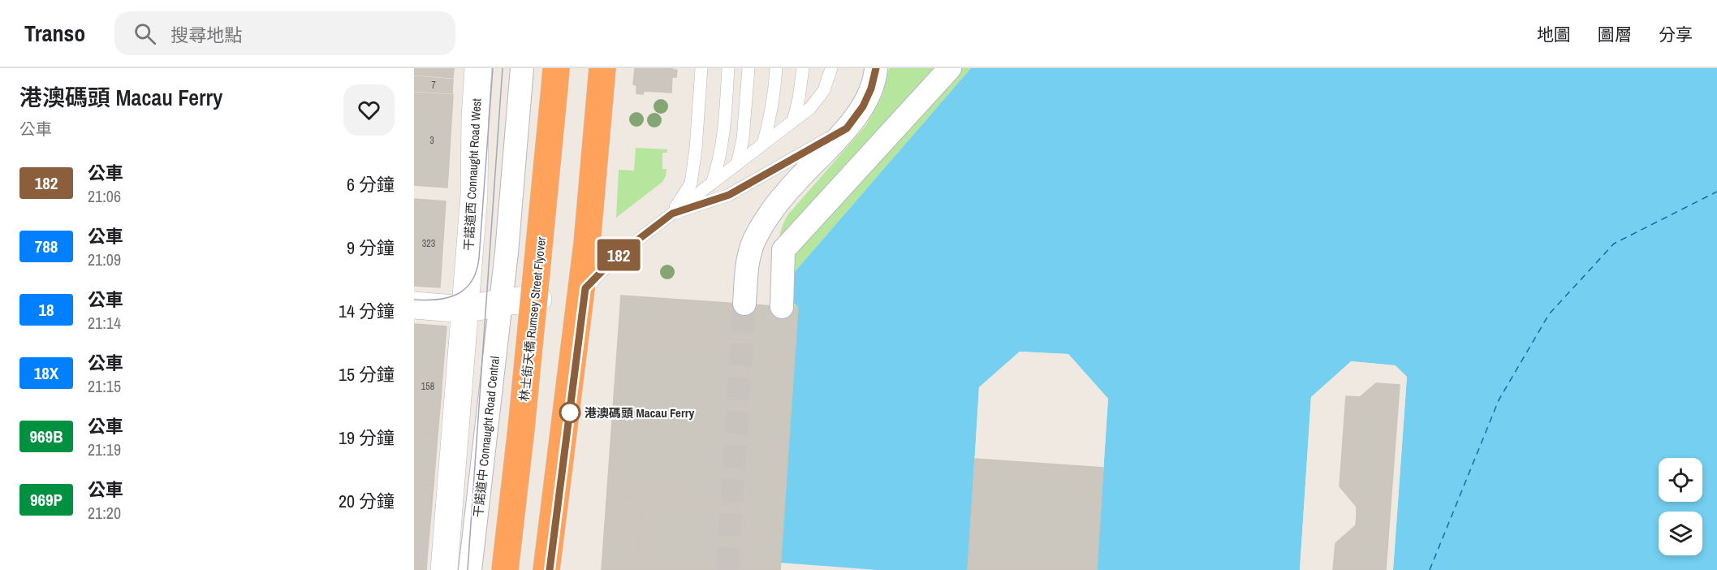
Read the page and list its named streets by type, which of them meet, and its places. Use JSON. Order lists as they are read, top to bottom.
{
  "streets": {
    "highway": ["林士街天橋 Rumsey Street Flyover"],
    "main road": ["干諾道西 Connaught Road West"],
    "street": ["干諾道中 Connaught Road Central"]
  },
  "places": ["港澳碼頭 Macau Ferry"],
  "lines": ["bus line 182"],
  "house_numbers": [
    "7",
    "3",
    "323",
    "158"
  ],
  "page": {
    "header": "Transo",
    "search": "搜尋地點",
    "nav": ["地圖", "圖層", "分享"],
    "heading": ["港澳碼頭 Macau Ferry", "公車"],
    "on_map": "182",
    "list": [
      {
        "mark": "182",
        "name": "公車",
        "note": "21:06",
        "value": "6 分鐘"
      },
      {
        "mark": "788",
        "name": "公車",
        "note": "21:09",
        "value": "9 分鐘"
      },
      {
        "mark": "18",
        "name": "公車",
        "note": "21:14",
        "value": "14 分鐘"
      },
      {
        "mark": "18X",
        "name": "公車",
        "note": "21:15",
        "value": "15 分鐘"
      },
      {
        "mark": "969B",
        "name": "公車",
        "note": "21:19",
        "value": "19 分鐘"
      },
      {
        "mark": "969P",
        "name": "公車",
        "note": "21:20",
        "value": "20 分鐘"
      }
    ]
  }
}
